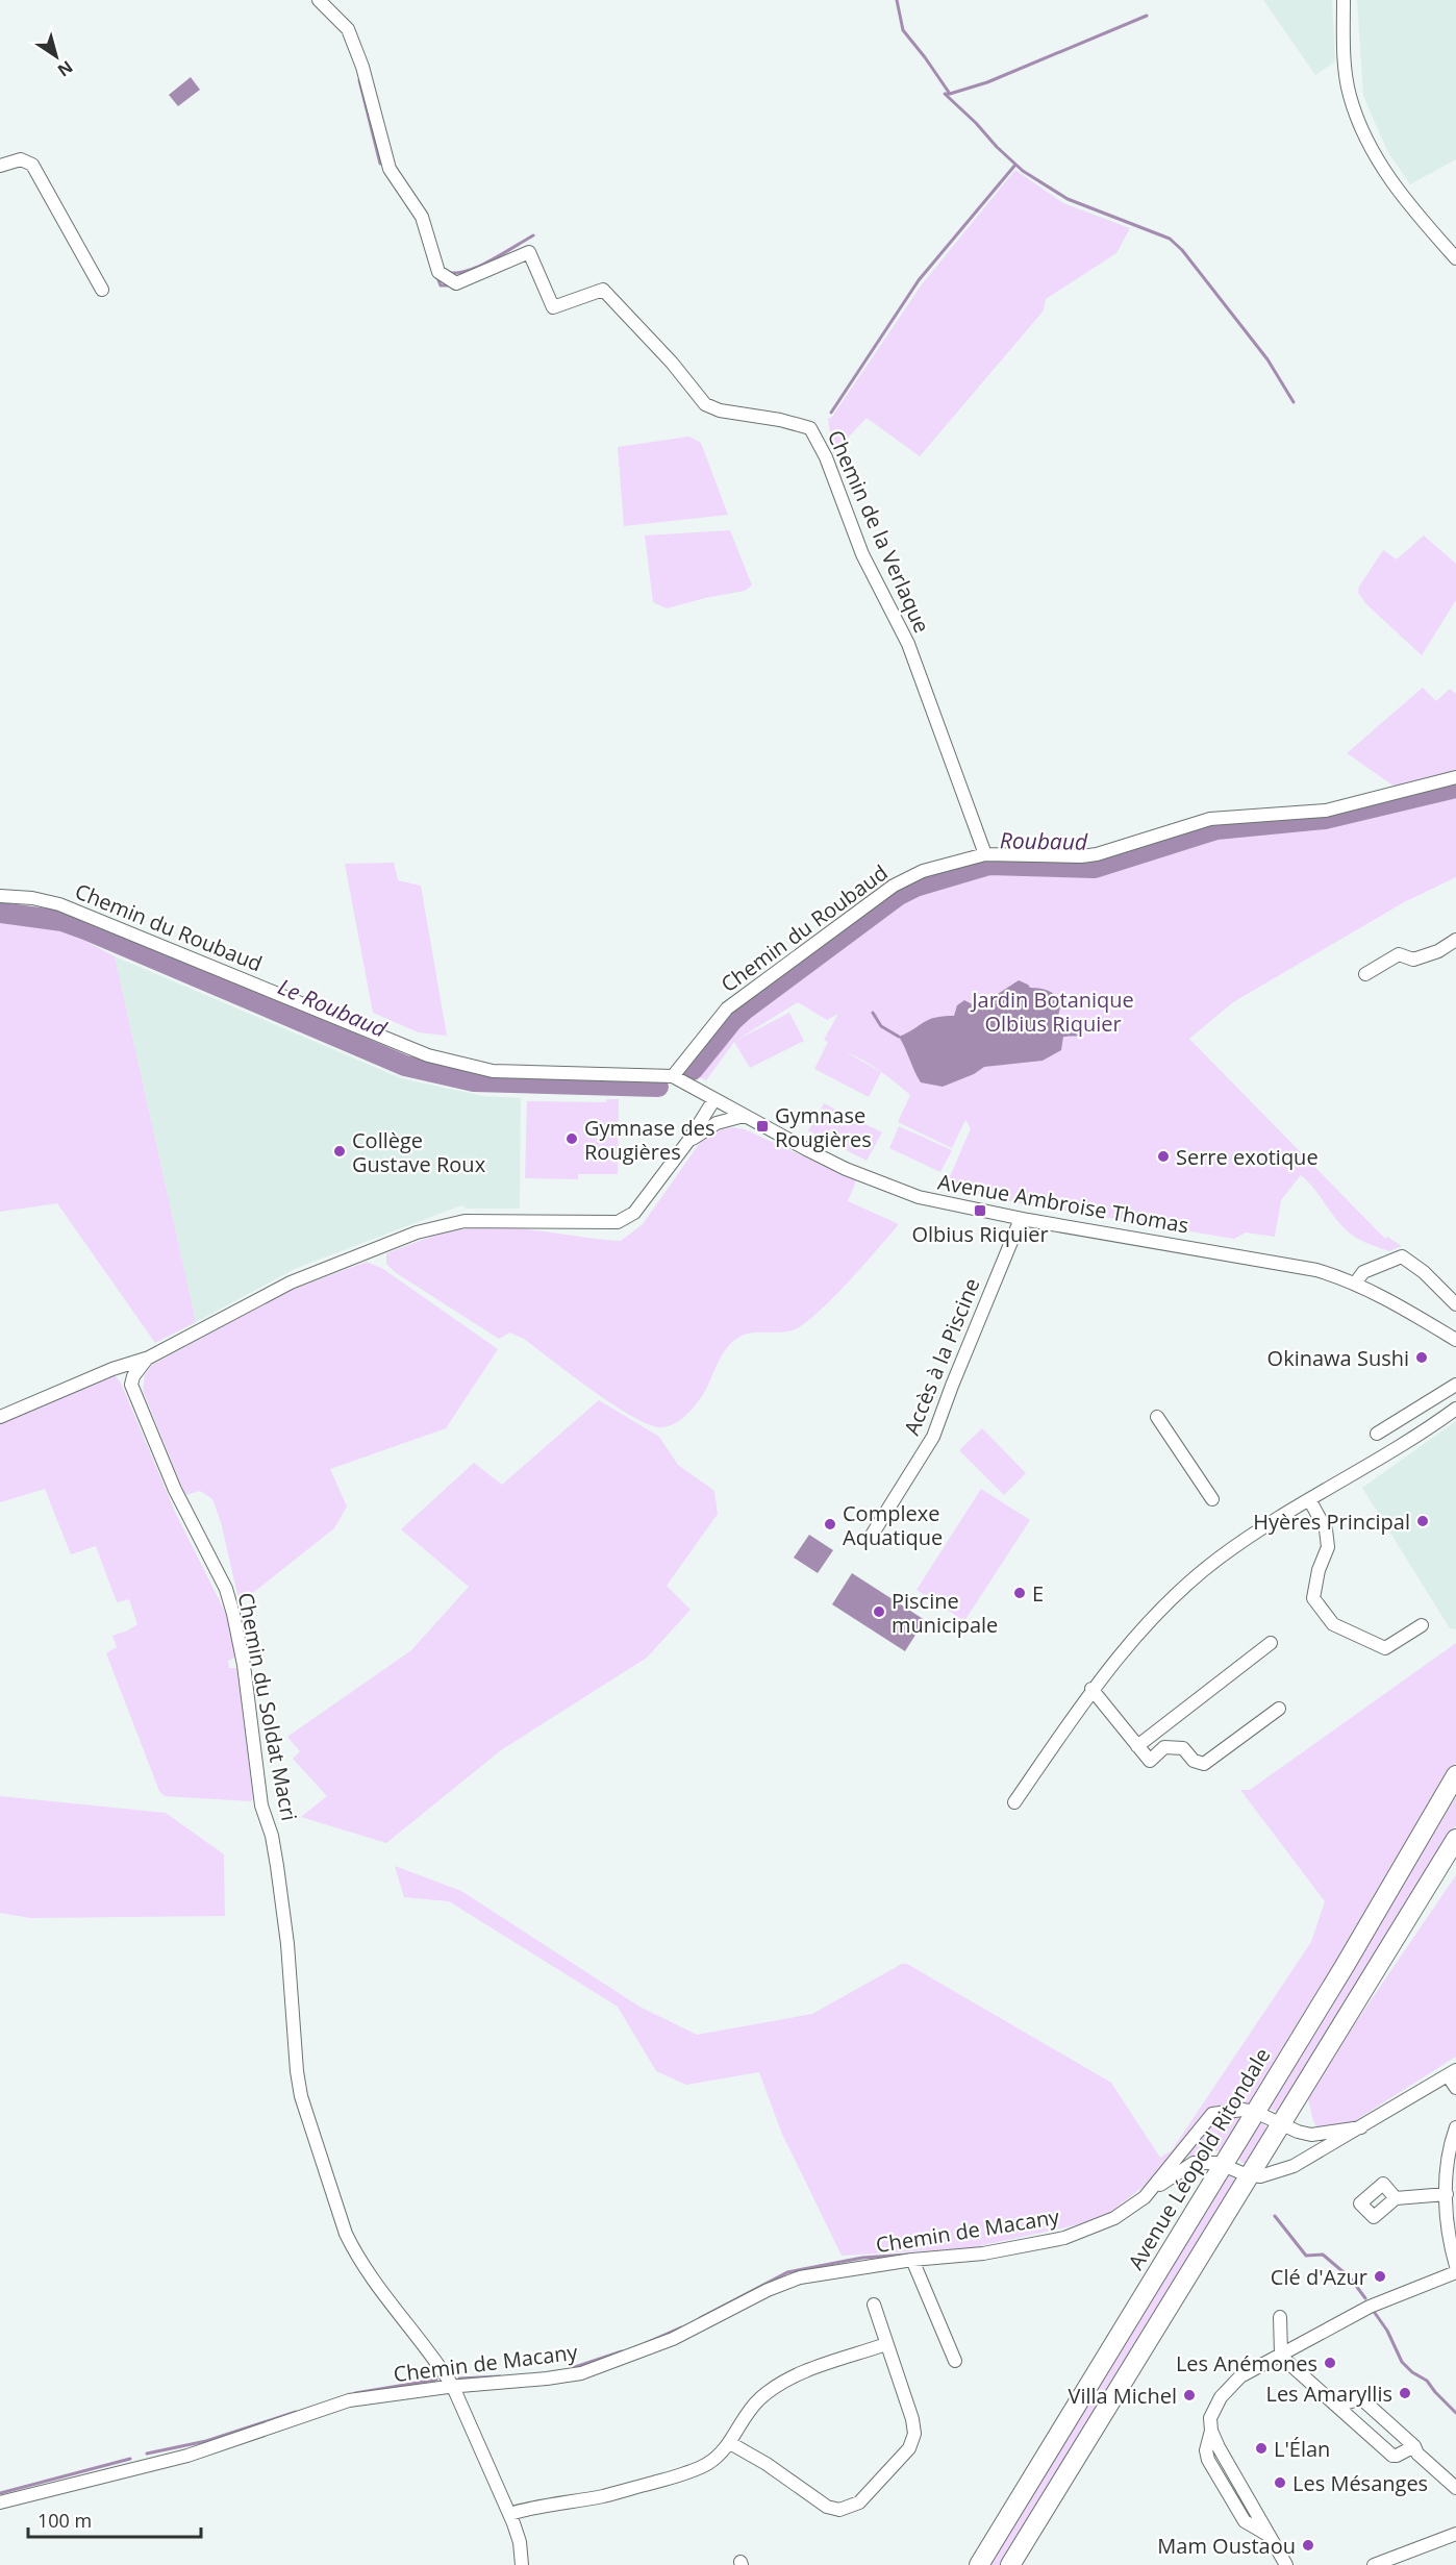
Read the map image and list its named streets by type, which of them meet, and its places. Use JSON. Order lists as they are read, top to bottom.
{
  "streets": {
    "highway": ["Avenue Léopold Ritondale"],
    "street": [
      "Chemin de la Verlaque",
      "Chemin du Roubaud",
      "Avenue Ambroise Thomas",
      "Accès à la Piscine",
      "Chemin du Soldat Macri",
      "Chemin de Macany"
    ]
  },
  "crossings": [
    ["Chemin de la Verlaque", "Chemin du Roubaud"],
    ["Chemin du Roubaud", "Avenue Ambroise Thomas"],
    ["Avenue Ambroise Thomas", "Accès à la Piscine"],
    ["Chemin du Soldat Macri", "Chemin de Macany"],
    ["Avenue Léopold Ritondale", "Chemin de Macany"]
  ],
  "water": ["Roubaud", "Le Roubaud"],
  "parks": ["Jardin Botanique Olbius Riquier"],
  "places": {
    "transit": ["Gymnase Rougières", "Olbius Riquier"],
    "other": [
      "Gymnase des Rougières",
      "Collège Gustave Roux",
      "Serre exotique",
      "Okinawa Sushi",
      "Hyères Principal",
      "Complexe Aquatique",
      "E",
      "Piscine municipale",
      "Clé d'Azur",
      "Les Anémones",
      "Les Amaryllis",
      "Villa Michel",
      "L'Élan",
      "Les Mésanges",
      "Mam Oustaou"
    ]
  },
  "scale_bar": "100 m",
  "north": "bottom right"
}
